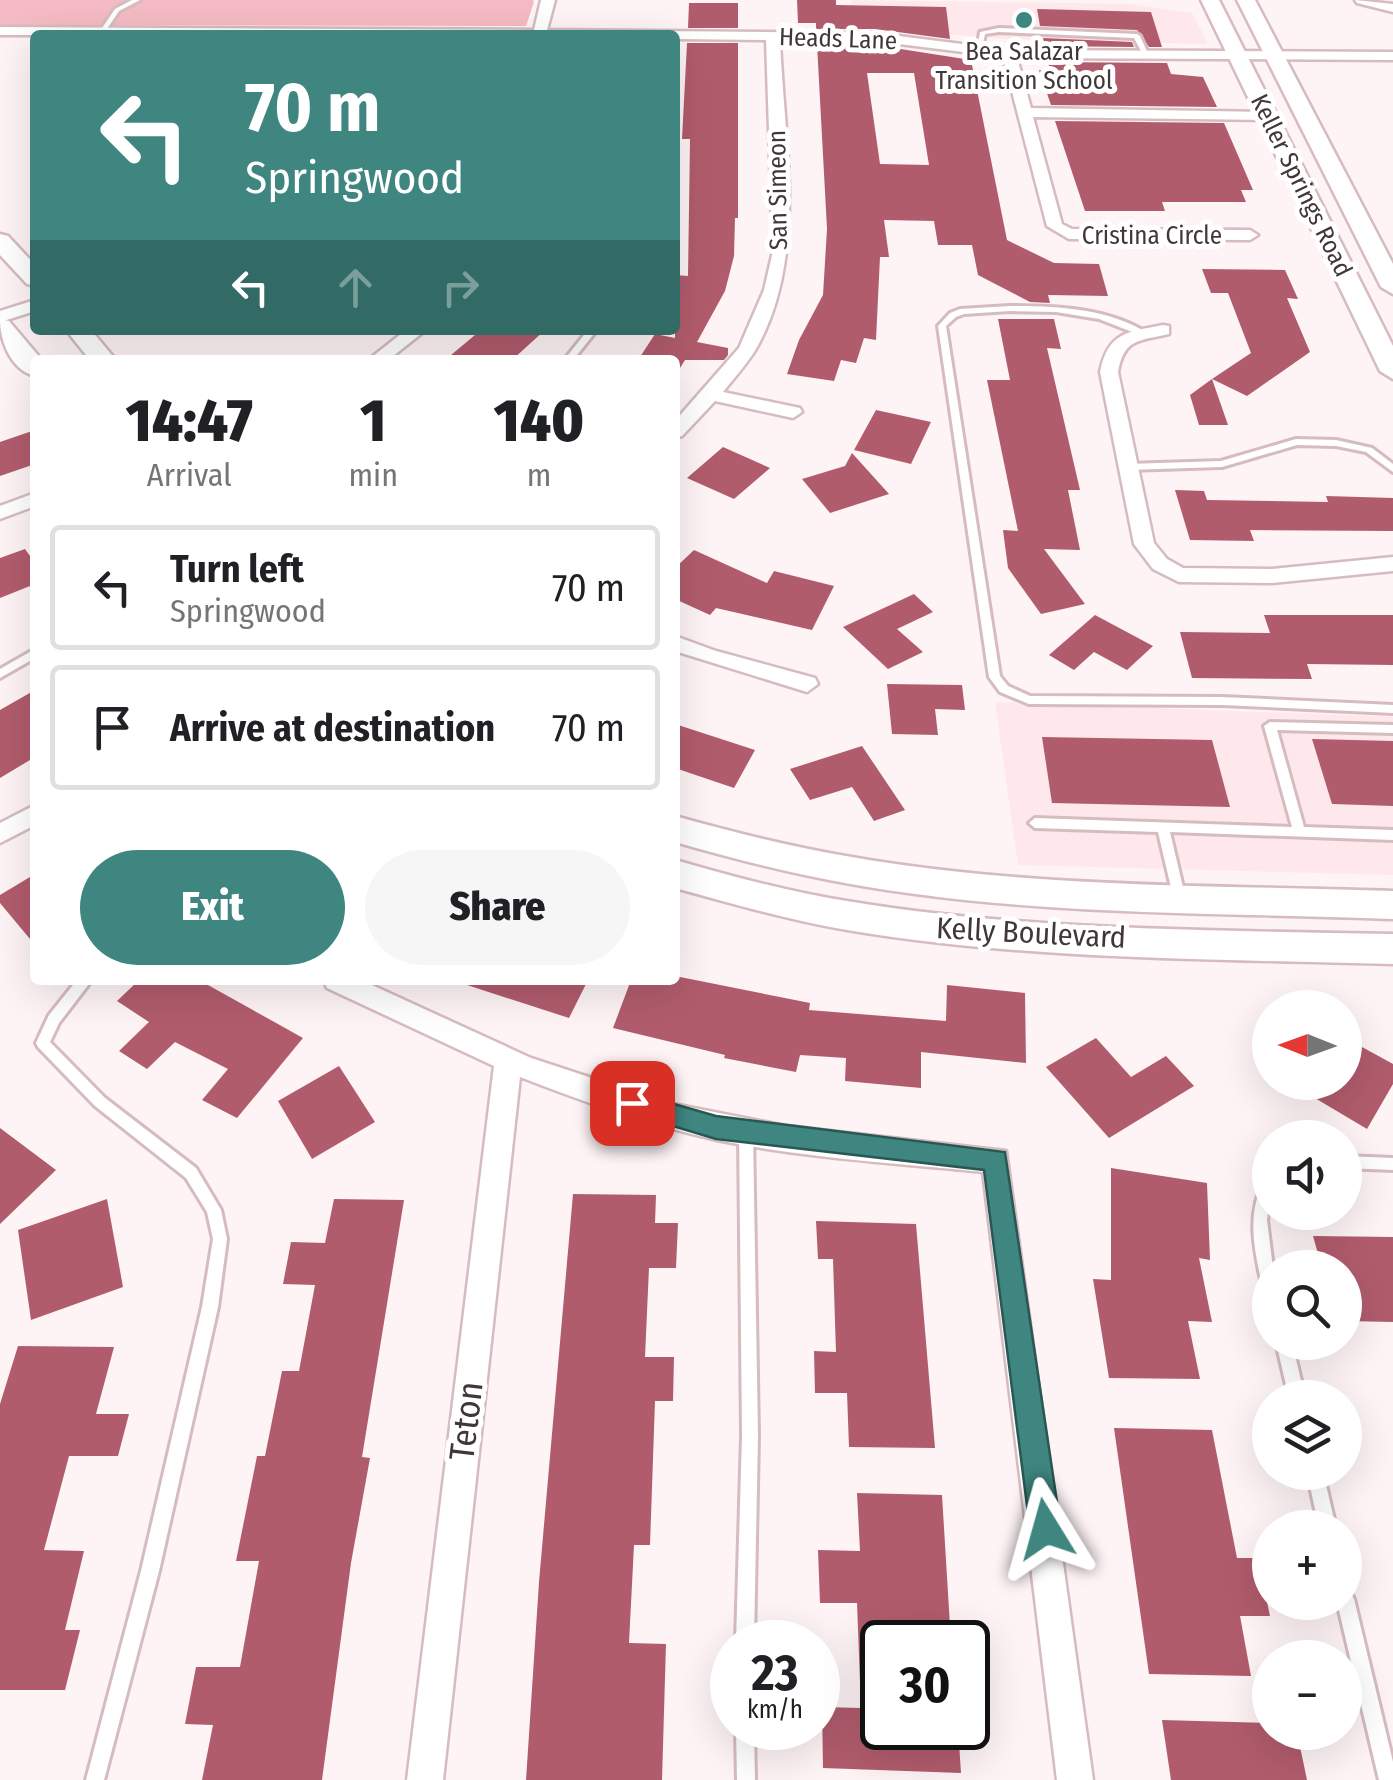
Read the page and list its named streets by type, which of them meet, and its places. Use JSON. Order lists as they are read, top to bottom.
{
  "streets": {
    "main road": ["Keller Springs Road", "Kelly Boulevard"],
    "street": [
      "Heads Lane",
      "San Simeon",
      "Cristina Circle",
      "Teton"
    ]
  },
  "crossings": [
    ["Heads Lane", "Keller Springs Road"],
    ["Heads Lane", "San Simeon"],
    ["Heads Lane", "Cristina Circle"]
  ],
  "places": ["Bea Salazar Transition School"],
  "north": "left",
  "page": {
    "turn": ["70 m", "Springwood"],
    "eta": [
      "14:47",
      "Arrival",
      "1",
      "min",
      "140",
      "m"
    ],
    "list": [
      {
        "name": "Turn left",
        "note": "Springwood",
        "value": "70 m"
      },
      {
        "name": "Arrive at destination",
        "value": "70 m"
      }
    ],
    "buttons": ["Exit", "Share"],
    "map_buttons": ["+", "−"],
    "speed": "23 km/h",
    "limit": "30"
  }
}
